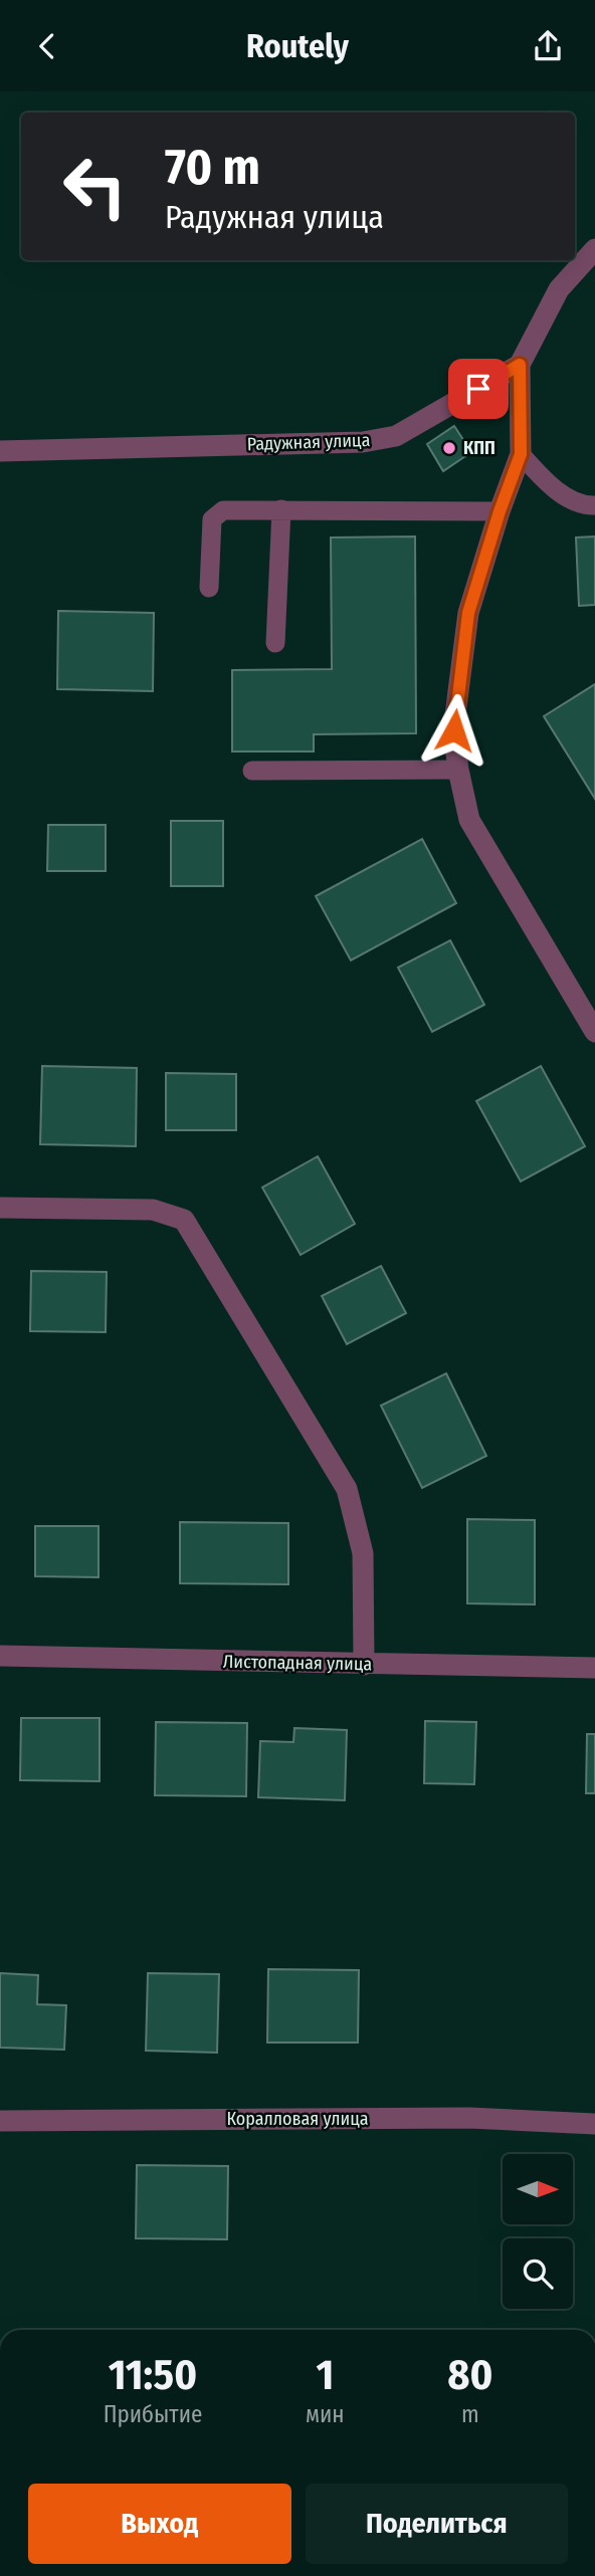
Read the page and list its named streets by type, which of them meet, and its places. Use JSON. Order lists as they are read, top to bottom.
{
  "streets": {
    "street": ["Радужная улица", "Листопадная улица", "Коралловая улица"]
  },
  "places": ["КПП"],
  "north": "right",
  "page": {
    "header": "Routely",
    "turn": ["70 m", "Радужная улица"],
    "eta": [
      "11:50",
      "Прибытие",
      "1",
      "мин",
      "80",
      "m"
    ],
    "buttons": ["Выход", "Поделиться"]
  }
}
